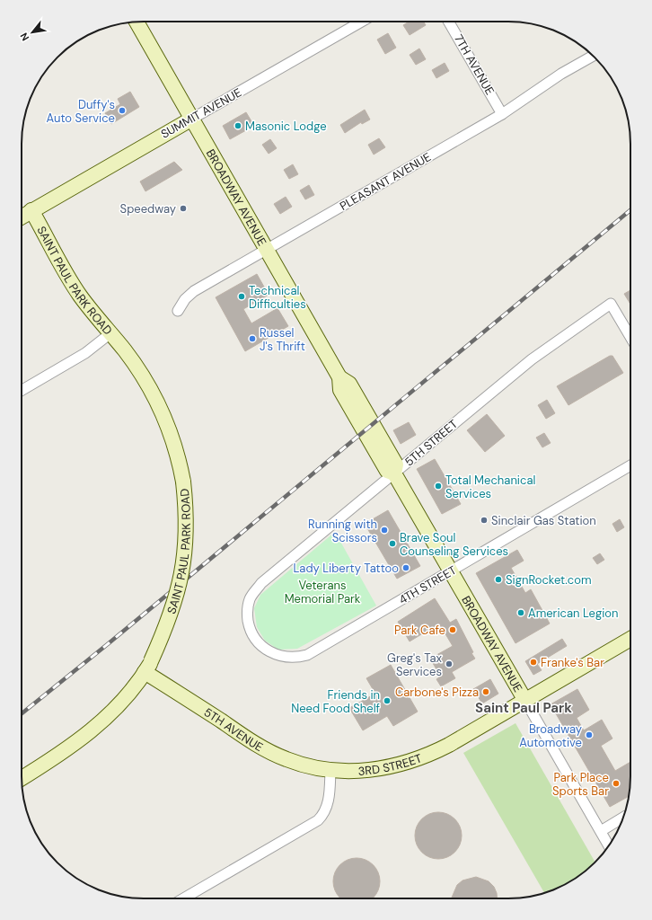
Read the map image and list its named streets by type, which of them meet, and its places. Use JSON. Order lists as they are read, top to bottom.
{
  "streets": {
    "street": [
      "7TH AVENUE",
      "SUMMIT AVENUE",
      "PLEASANT AVENUE",
      "BROADWAY AVENUE",
      "SAINT PAUL PARK ROAD",
      "5TH STREET",
      "4TH STREET",
      "5TH AVENUE",
      "3RD STREET"
    ]
  },
  "crossings": [
    ["7TH AVENUE", "PLEASANT AVENUE"],
    ["SUMMIT AVENUE", "BROADWAY AVENUE"],
    ["SUMMIT AVENUE", "SAINT PAUL PARK ROAD"],
    ["PLEASANT AVENUE", "BROADWAY AVENUE"],
    ["BROADWAY AVENUE", "5TH STREET"],
    ["BROADWAY AVENUE", "4TH STREET"],
    ["BROADWAY AVENUE", "3RD STREET"],
    ["SAINT PAUL PARK ROAD", "5TH AVENUE"],
    ["5TH STREET", "4TH STREET"],
    ["5TH AVENUE", "3RD STREET"]
  ],
  "districts": ["Saint Paul Park"],
  "parks": ["Veterans Memorial Park"],
  "places": [
    "Duffy's Auto Service",
    "Masonic Lodge",
    "Speedway",
    "Technical Difficulties",
    "Russel J's Thrift",
    "Total Mechanical Services",
    "Sinclair Gas Station",
    "Running with Scissors",
    "Brave Soul Counseling Services",
    "Lady Liberty Tattoo",
    "SignRocket.com",
    "American Legion",
    "Park Cafe",
    "Franke's Bar",
    "Greg's Tax Services",
    "Carbone's Pizza",
    "Friends in Need Food Shelf",
    "Broadway Automotive",
    "Park Place Sports Bar"
  ],
  "north": "bottom left"
}
